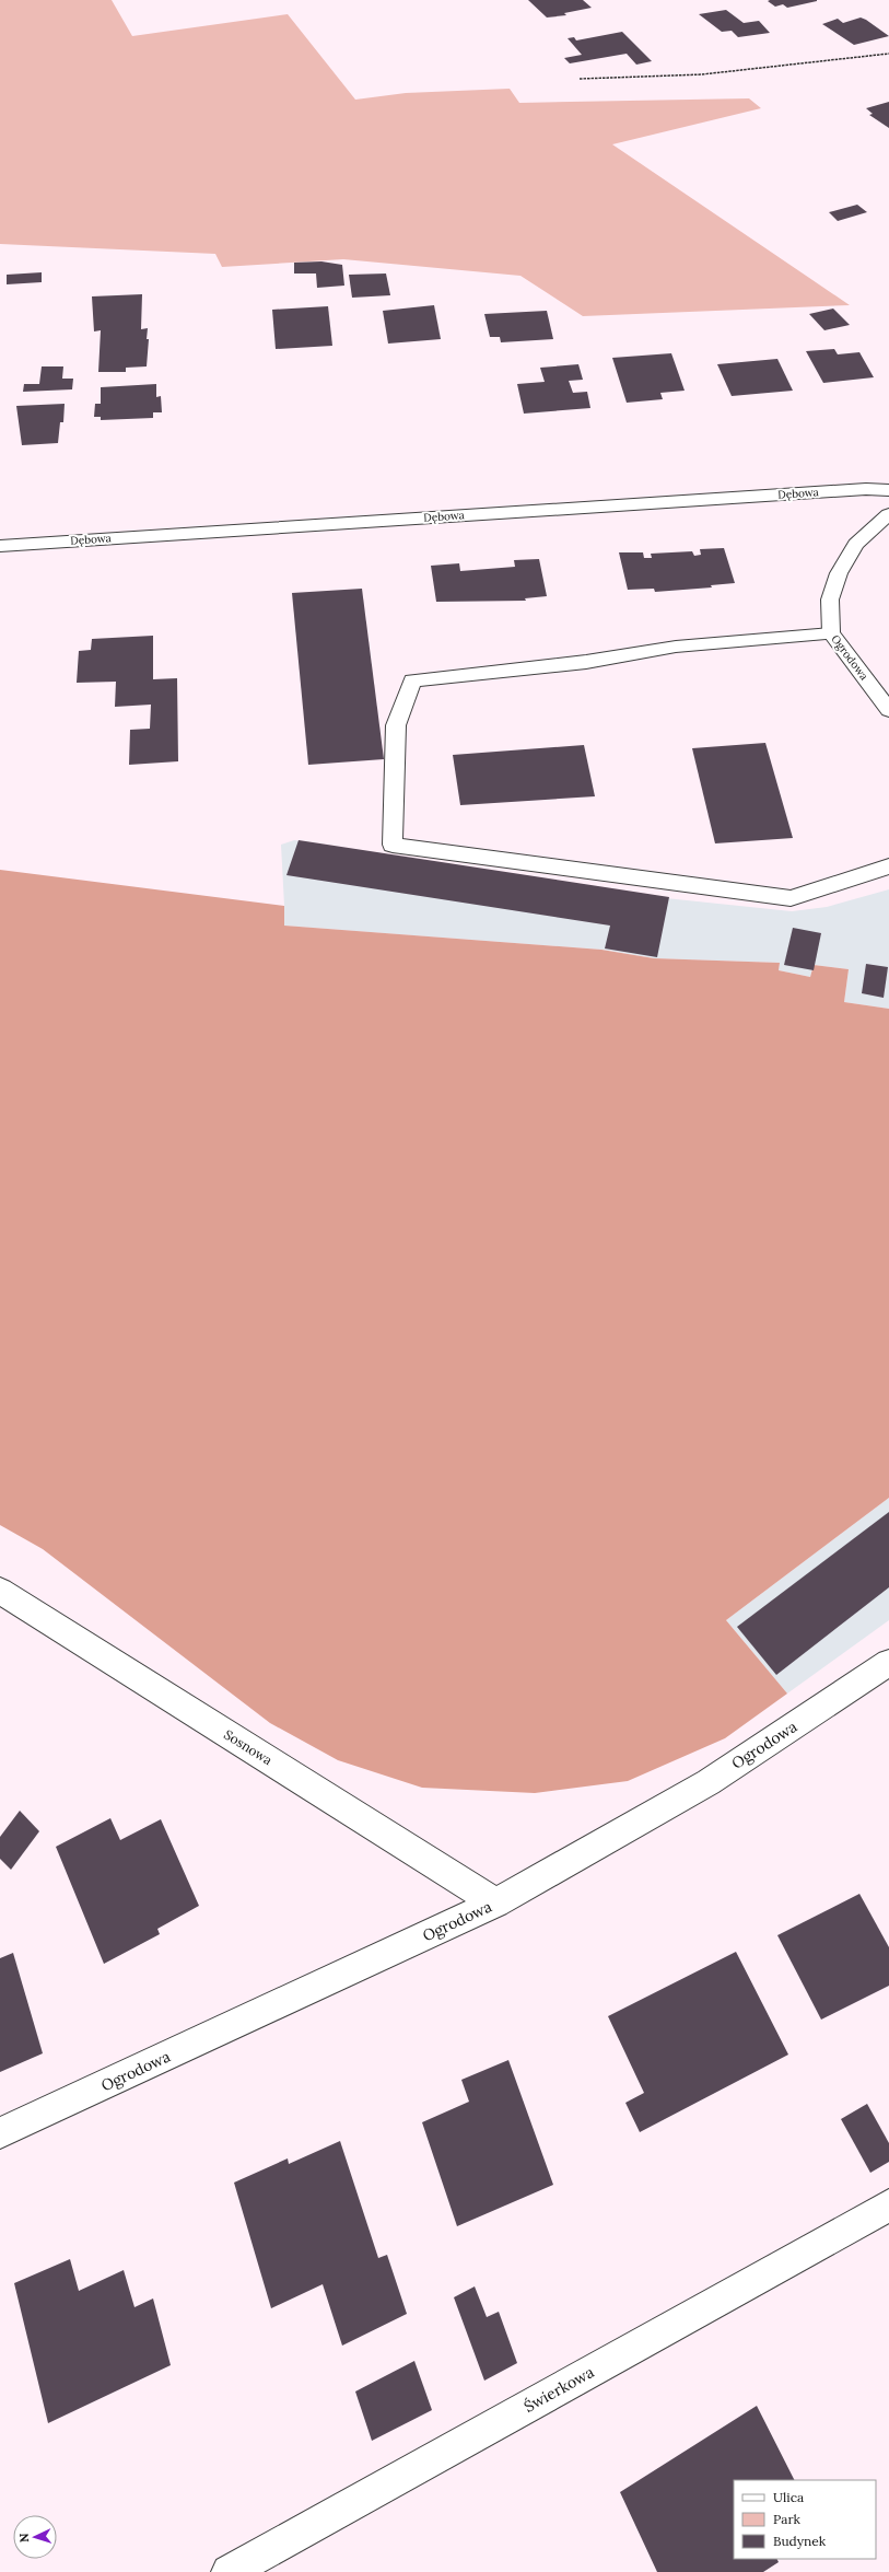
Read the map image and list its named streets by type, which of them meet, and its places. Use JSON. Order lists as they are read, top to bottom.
{
  "streets": {
    "street": [
      "Dębowa",
      "Ogrodowa",
      "Sosnowa",
      "Świerkowa"
    ]
  },
  "crossings": [
    ["Ogrodowa", "Sosnowa"]
  ],
  "legend": ["Ulica", "Park", "Budynek"],
  "north": "left"
}
